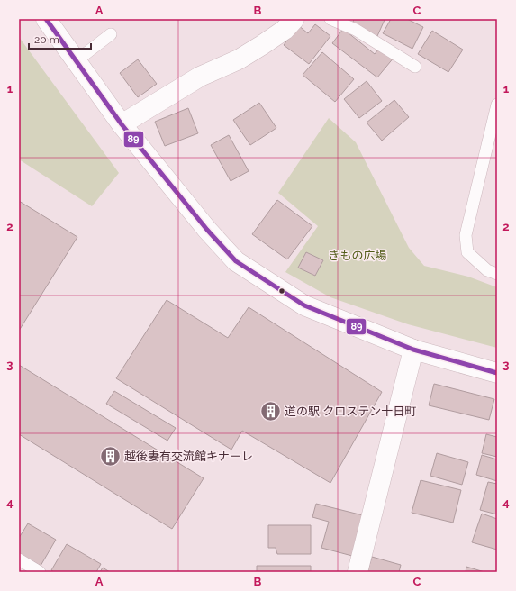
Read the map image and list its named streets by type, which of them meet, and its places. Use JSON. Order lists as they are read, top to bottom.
{
  "parks": ["きもの広場"],
  "places": {
    "building": ["道の駅 クロステン十日町", "越後妻有交流館キナーレ"]
  },
  "lines": ["transit line 89"],
  "scale_bar": "20 m",
  "grid": {
    "columns": ["A", "B", "C"],
    "rows": [
      "1",
      "2",
      "3",
      "4"
    ]
  }
}
